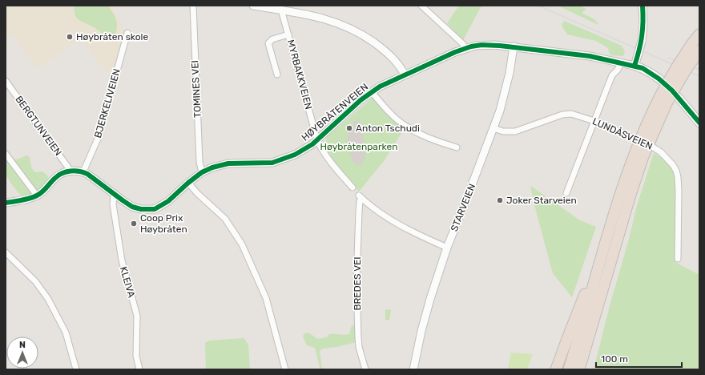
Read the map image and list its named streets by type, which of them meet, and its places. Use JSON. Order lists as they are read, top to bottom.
{
  "streets": {
    "main road": ["HØYBRÅTENVEIEN"],
    "street": [
      "MYRBAKKVEIEN",
      "TOMINES VEI",
      "BJERKELIVEIEN",
      "BERGTUNVEIEN",
      "LUNDÅSVEIEN",
      "STARVEIEN",
      "KLEIVA",
      "BREDES VEI"
    ]
  },
  "crossings": [
    ["MYRBAKKVEIEN", "HØYBRÅTENVEIEN"],
    ["TOMINES VEI", "HØYBRÅTENVEIEN"],
    ["BJERKELIVEIEN", "HØYBRÅTENVEIEN"],
    ["HØYBRÅTENVEIEN", "BERGTUNVEIEN"],
    ["HØYBRÅTENVEIEN", "STARVEIEN"],
    ["HØYBRÅTENVEIEN", "KLEIVA"],
    ["LUNDÅSVEIEN", "STARVEIEN"],
    ["STARVEIEN", "BREDES VEI"]
  ],
  "parks": ["Høybråtenparken"],
  "places": [
    "Høybråten skole",
    "Anton Tschudi",
    "Joker Starveien",
    "Coop Prix Høybråten"
  ],
  "scale_bar": "100 m",
  "north": "top"
}
